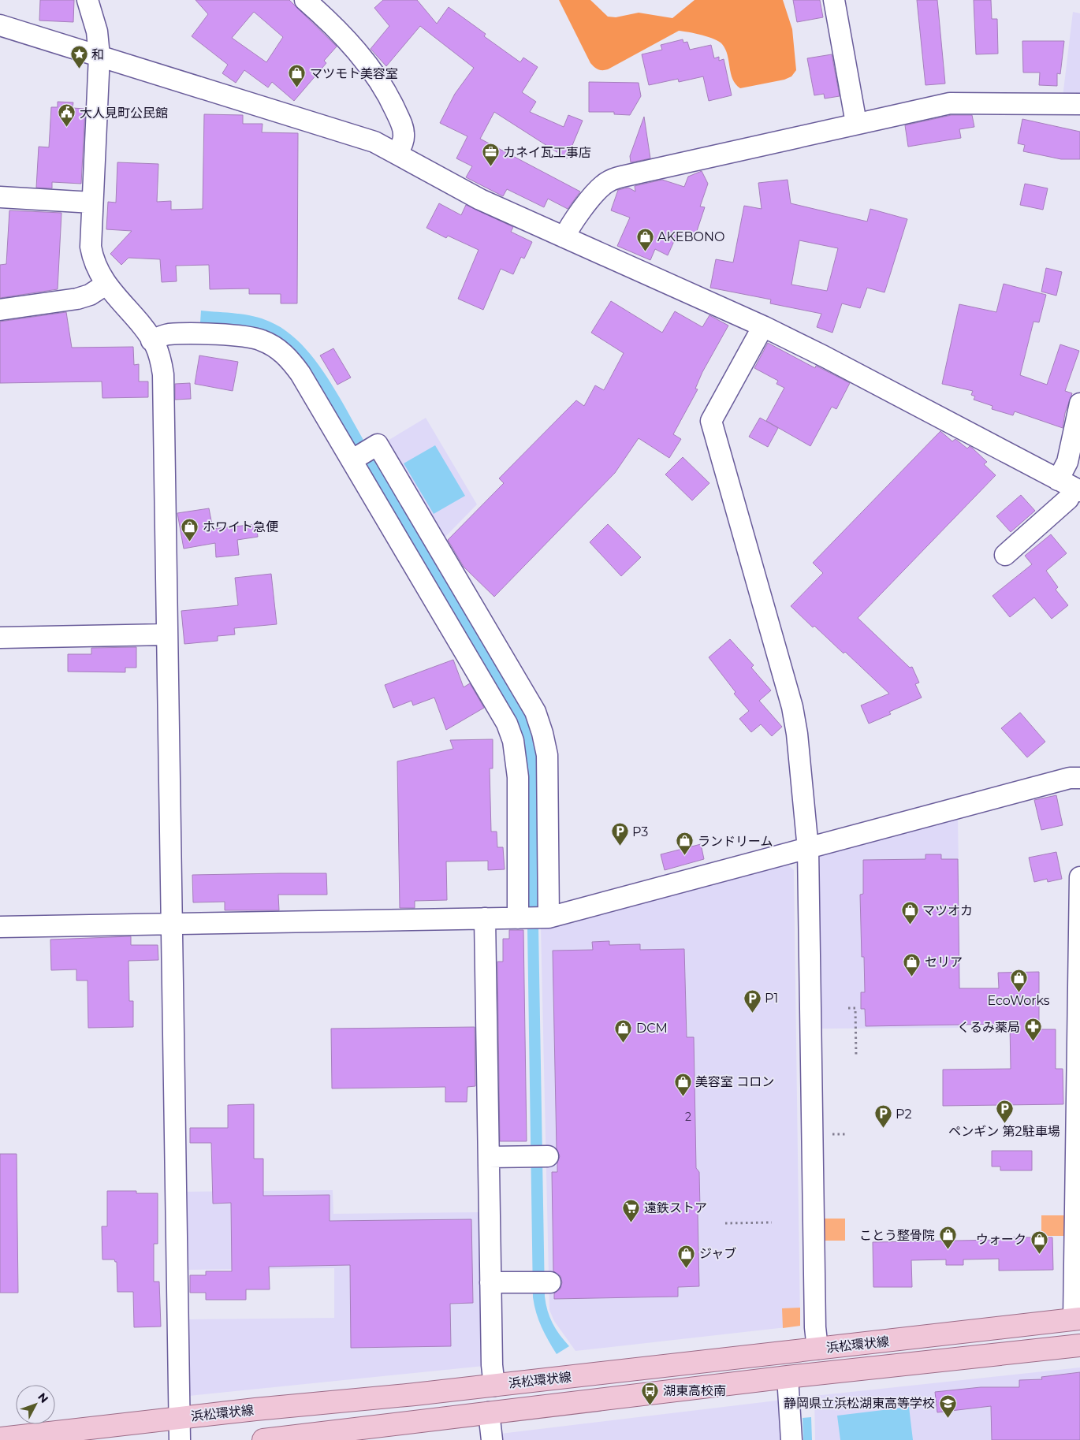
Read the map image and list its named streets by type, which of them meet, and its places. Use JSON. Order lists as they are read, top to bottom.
{
  "streets": {
    "main road": ["浜松環状線"]
  },
  "places": {
    "place": ["和"],
    "shop": [
      "マツモト美容室",
      "AKEBONO",
      "ホワイト急便",
      "ランドリーム",
      "マツオカ",
      "セリア",
      "EcoWorks",
      "DCM",
      "美容室 コロン",
      "ことう整骨院",
      "ウォーク",
      "ジャブ"
    ],
    "public building": ["大人見町公民館"],
    "office": ["カネイ瓦工事店"],
    "parking": [
      "P3",
      "P1",
      "ペンギン 第2駐車場",
      "P2"
    ],
    "pharmacy": ["くるみ薬局"],
    "supermarket": ["遠鉄ストア"],
    "bus stop": ["湖東高校南"],
    "school or university": ["静岡県立浜松湖東高等学校"]
  },
  "house_numbers": ["2"],
  "north": "top right"
}
